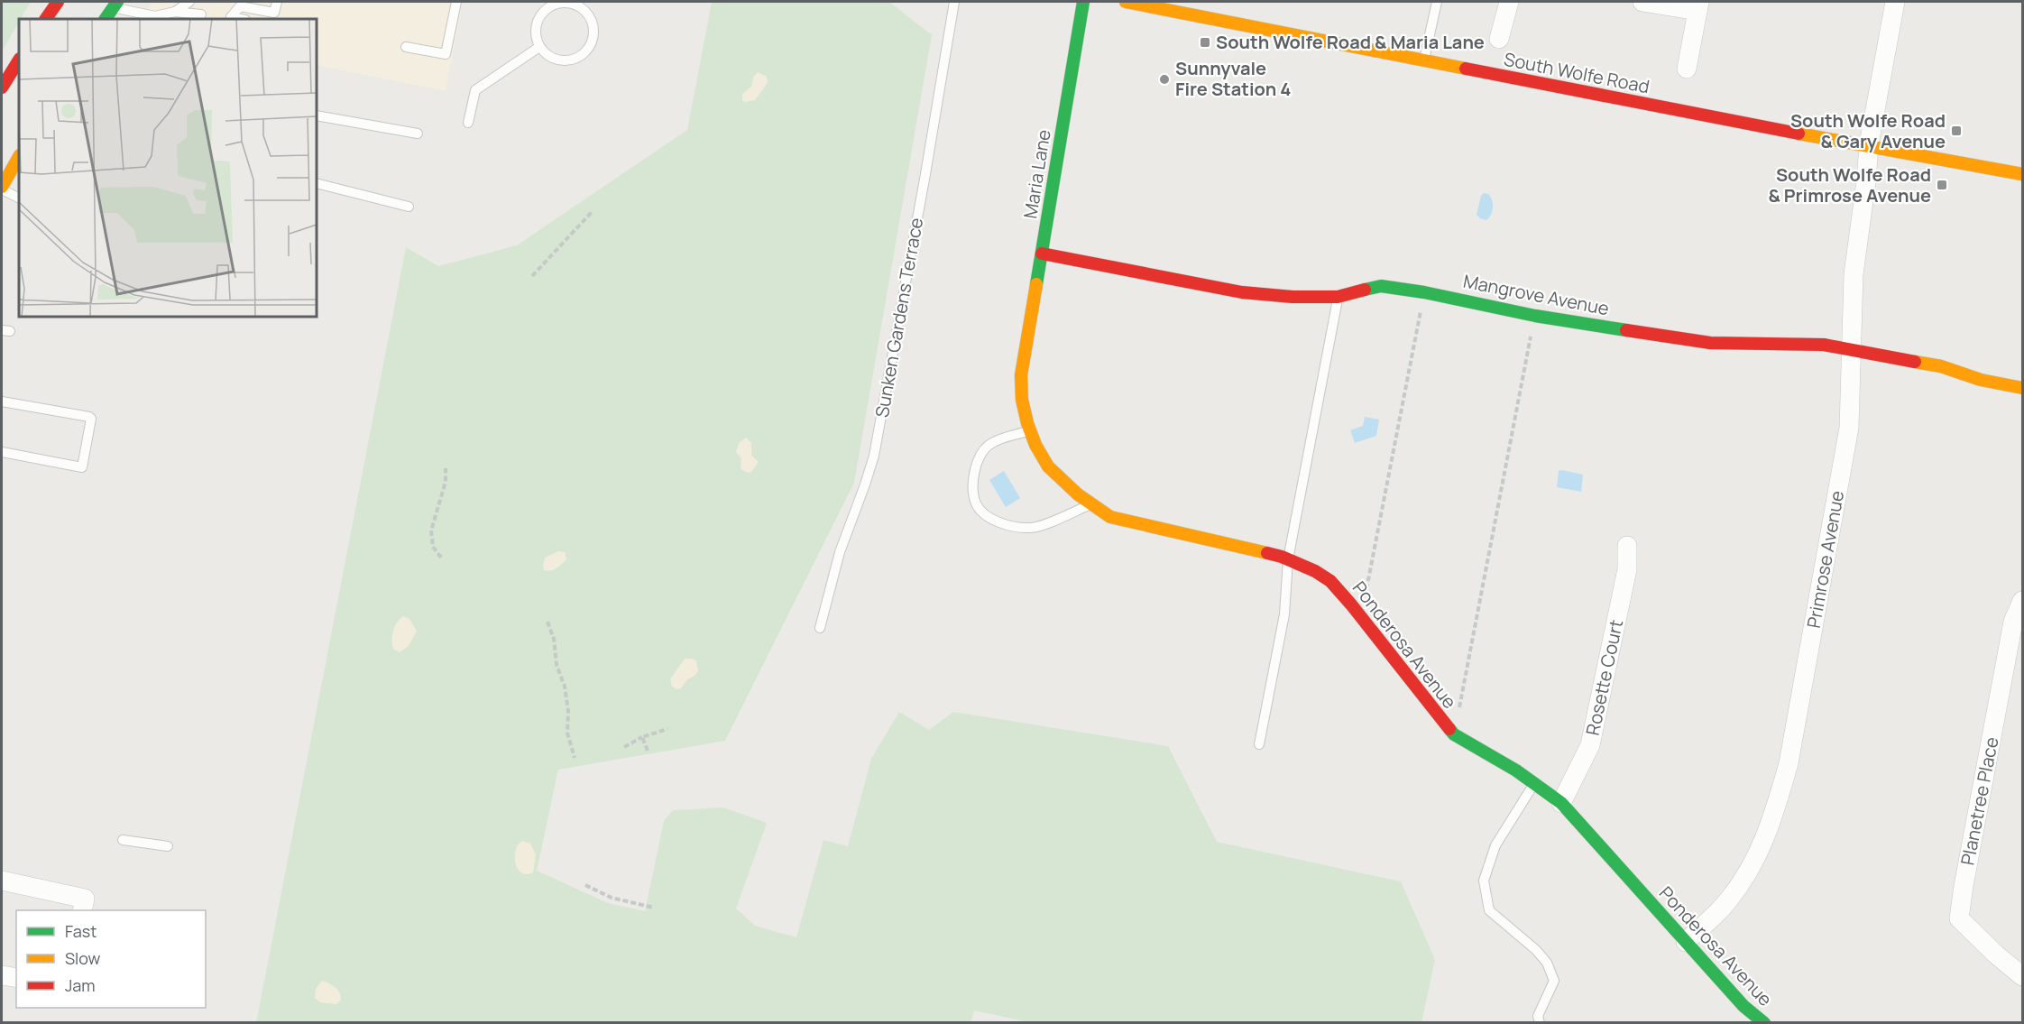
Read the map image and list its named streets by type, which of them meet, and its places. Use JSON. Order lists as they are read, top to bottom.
{
  "streets": {
    "street": [
      "South Wolfe Road",
      "Maria Lane",
      "Mangrove Avenue",
      "Primrose Avenue",
      "Ponderosa Avenue",
      "Rosette Court",
      "Planetree Place"
    ],
    "lane": ["Sunken Gardens Terrace"]
  },
  "crossings": [
    ["South Wolfe Road", "Primrose Avenue"],
    ["Maria Lane", "Mangrove Avenue"],
    ["Maria Lane", "Ponderosa Avenue"],
    ["Mangrove Avenue", "Primrose Avenue"],
    ["Primrose Avenue", "Ponderosa Avenue"],
    ["Ponderosa Avenue", "Rosette Court"]
  ],
  "places": {
    "transit": ["South Wolfe Road & Maria Lane", "South Wolfe Road & Gary Avenue", "South Wolfe Road & Primrose Avenue"],
    "other": ["Sunnyvale Fire Station 4"]
  },
  "legend": ["Fast", "Slow", "Jam"]
}
